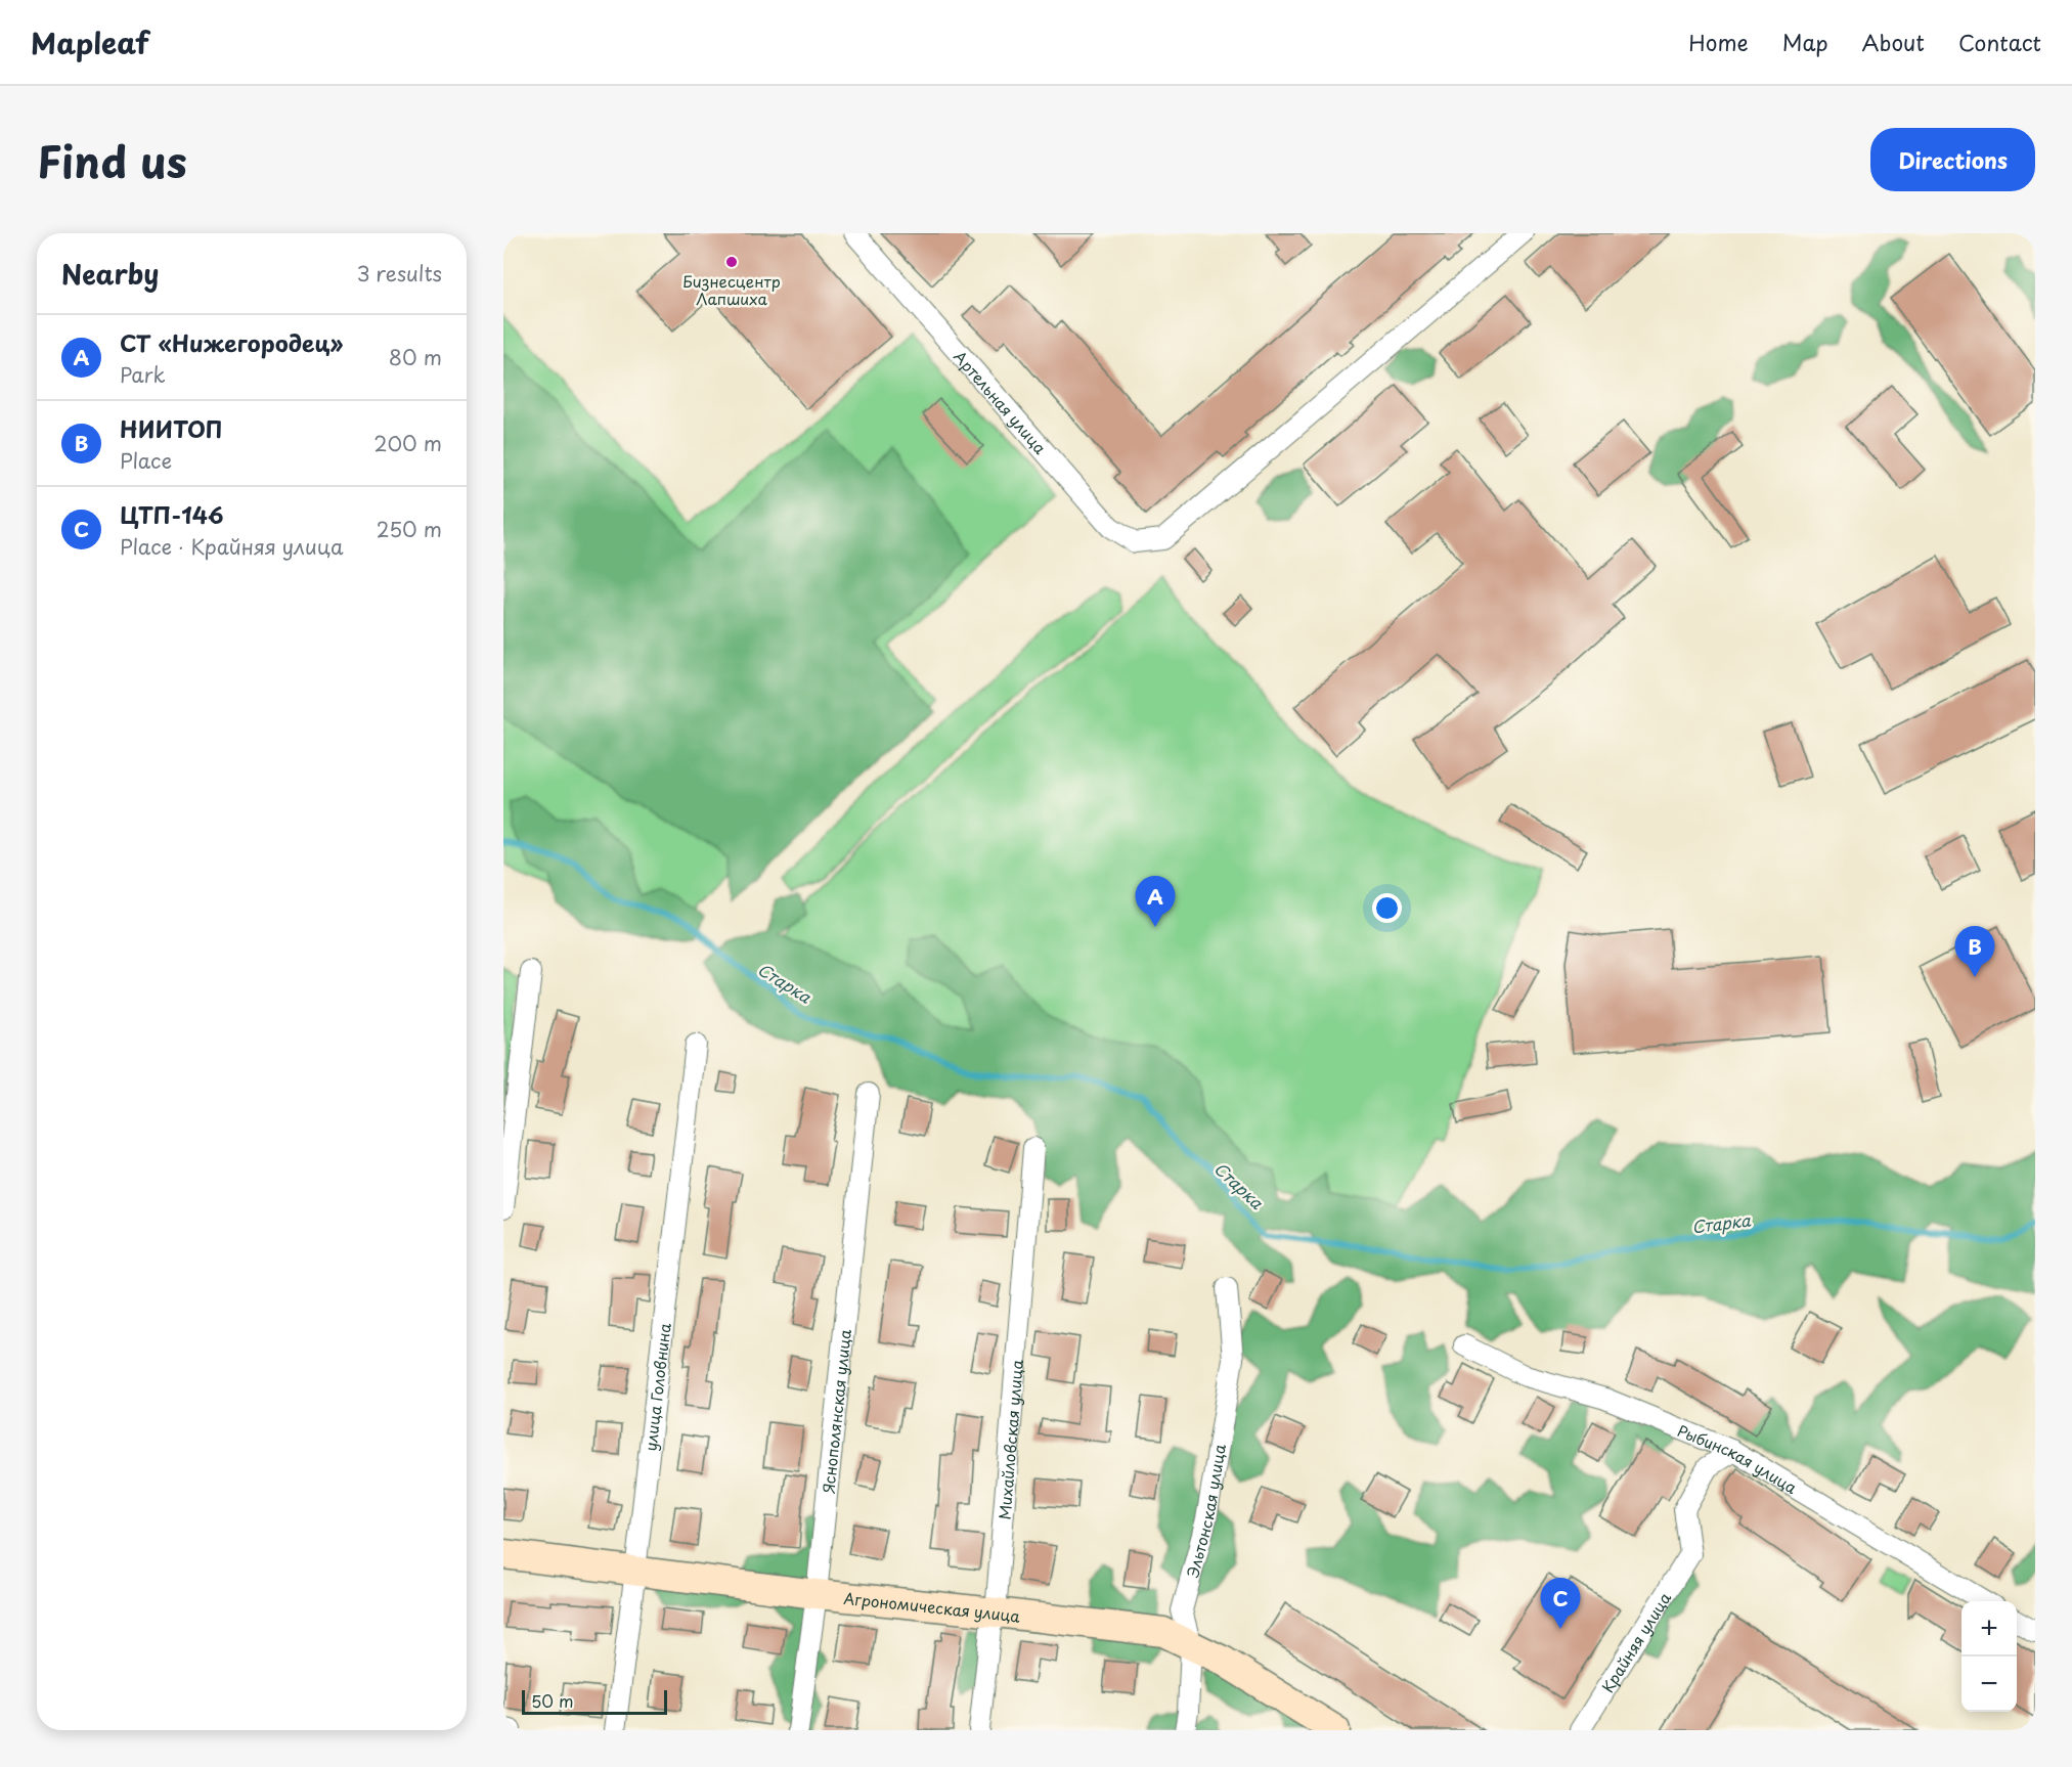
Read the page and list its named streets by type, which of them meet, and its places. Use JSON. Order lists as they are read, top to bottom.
{
  "streets": {
    "street": [
      "Артельная улица",
      "улица Головнина",
      "Яснополянская улица",
      "Михайловская улица",
      "Рыбинская улица",
      "Эльтонская улица",
      "Агрономическая улица",
      "Крайняя улица"
    ]
  },
  "crossings": [
    ["улица Головнина", "Агрономическая улица"],
    ["Яснополянская улица", "Агрономическая улица"],
    ["Михайловская улица", "Агрономическая улица"],
    ["Рыбинская улица", "Крайняя улица"],
    ["Эльтонская улица", "Агрономическая улица"]
  ],
  "water": ["Старка"],
  "places": ["Бизнесцентр Лапшиха"],
  "scale_bar": "50 m",
  "page": {
    "header": "Mapleaf",
    "nav": [
      "Home",
      "Map",
      "About",
      "Contact"
    ],
    "title": "Find us",
    "buttons": "Directions",
    "heading": ["Nearby", "3 results"],
    "list": [
      {
        "mark": "A",
        "name": "СТ «Нижегородец»",
        "note": "Park",
        "value": "80 m"
      },
      {
        "mark": "B",
        "name": "НИИТОП",
        "note": "Place",
        "value": "200 m"
      },
      {
        "mark": "C",
        "name": "ЦТП-146",
        "note": "Place · Крайняя улица",
        "value": "250 m"
      }
    ],
    "pins": ["A", "B", "C"],
    "map_buttons": ["+", "−"],
    "scale": "50 m"
  }
}
